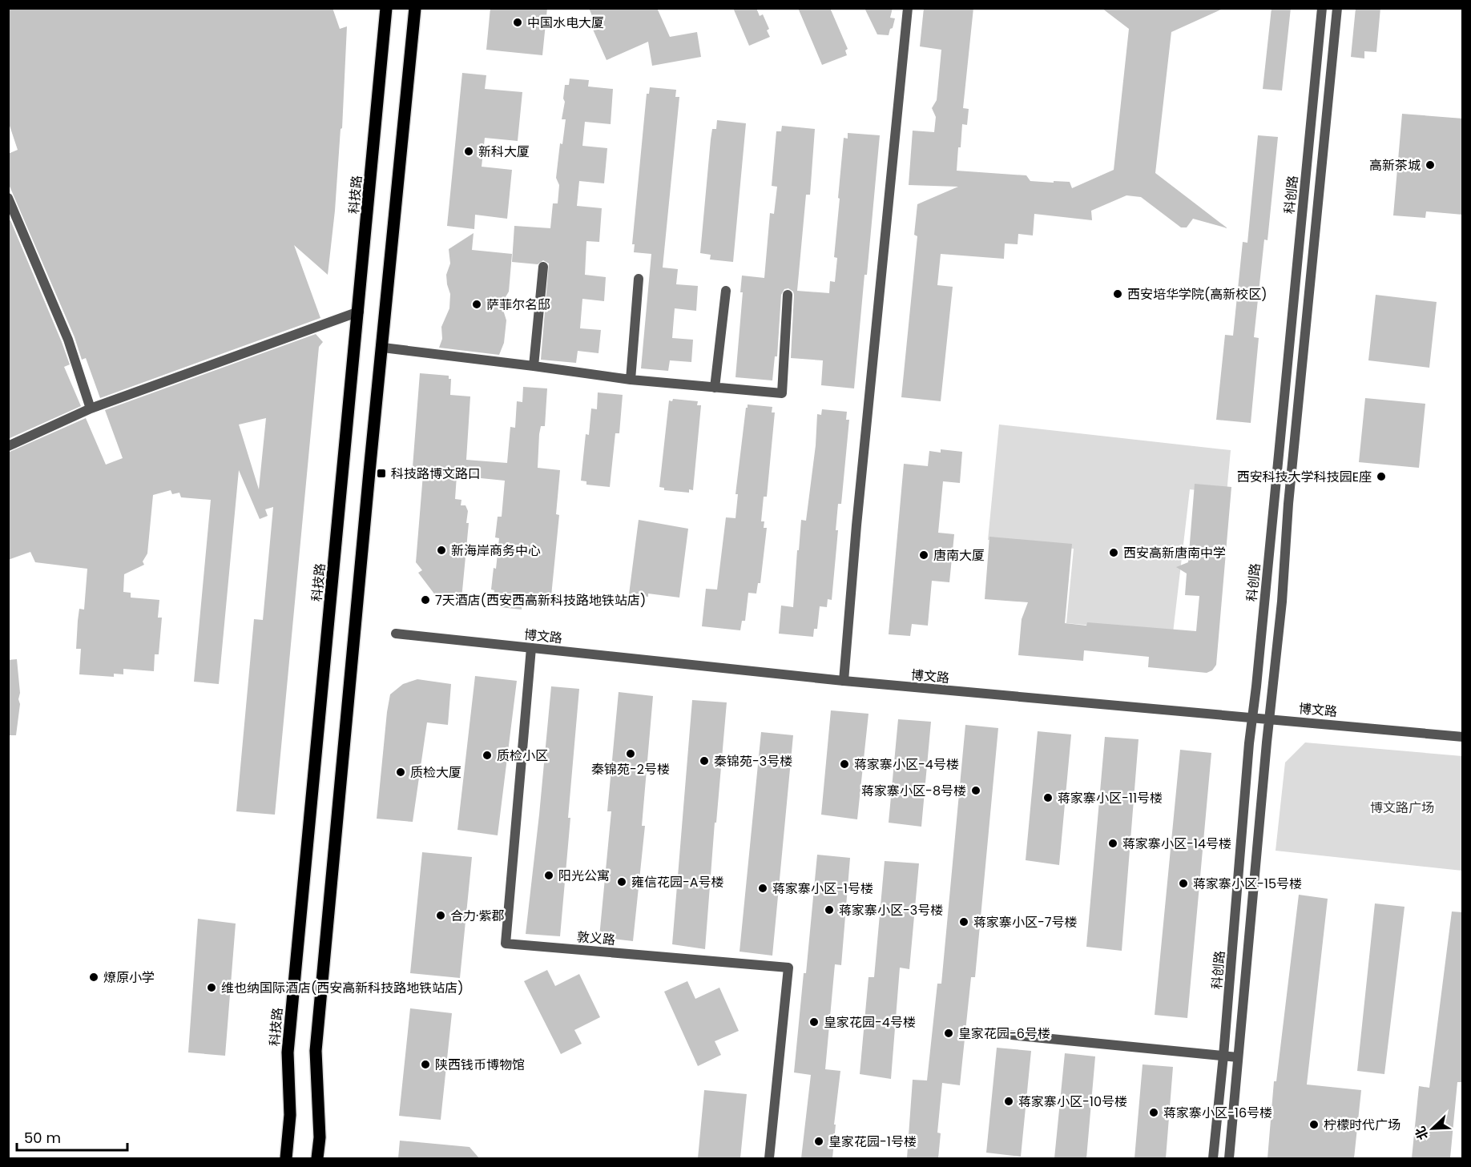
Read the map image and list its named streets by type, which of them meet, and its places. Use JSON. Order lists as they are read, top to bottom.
{
  "streets": {
    "main road": ["科技路"],
    "street": ["科创路", "博文路", "敦义路"]
  },
  "crossings": [
    ["科创路", "博文路"],
    ["博文路", "敦义路"]
  ],
  "parks": ["博文路广场"],
  "places": {
    "other": [
      "中国水电大厦",
      "新科大厦",
      "高新茶城",
      "西安培华学院(高新校区)",
      "萨菲尔名邸",
      "西安科技大学科技园E座",
      "新海岸商务中心",
      "西安高新唐南中学",
      "唐南大厦",
      "7天酒店(西安西高新科技路地铁站店)",
      "秦锦苑-2号楼",
      "质检小区",
      "秦锦苑-3号楼",
      "蒋家寨小区-4号楼",
      "质检大厦",
      "蒋家寨小区-8号楼",
      "蒋家寨小区-11号楼",
      "蒋家寨小区-14号楼",
      "阳光公寓",
      "雍信花园-A号楼",
      "蒋家寨小区-15号楼",
      "蒋家寨小区-1号楼",
      "蒋家寨小区-3号楼",
      "合力·紫郡",
      "蒋家寨小区-7号楼",
      "燎原小学",
      "维也纳国际酒店(西安高新科技路地铁站店)",
      "皇家花园-4号楼",
      "皇家花园-6号楼",
      "陕西钱币博物馆",
      "蒋家寨小区-10号楼",
      "蒋家寨小区-16号楼",
      "柠檬时代广场",
      "皇家花园-1号楼"
    ],
    "transit": ["科技路博文路口"]
  },
  "scale_bar": "50 m",
  "north": "bottom left"
}
